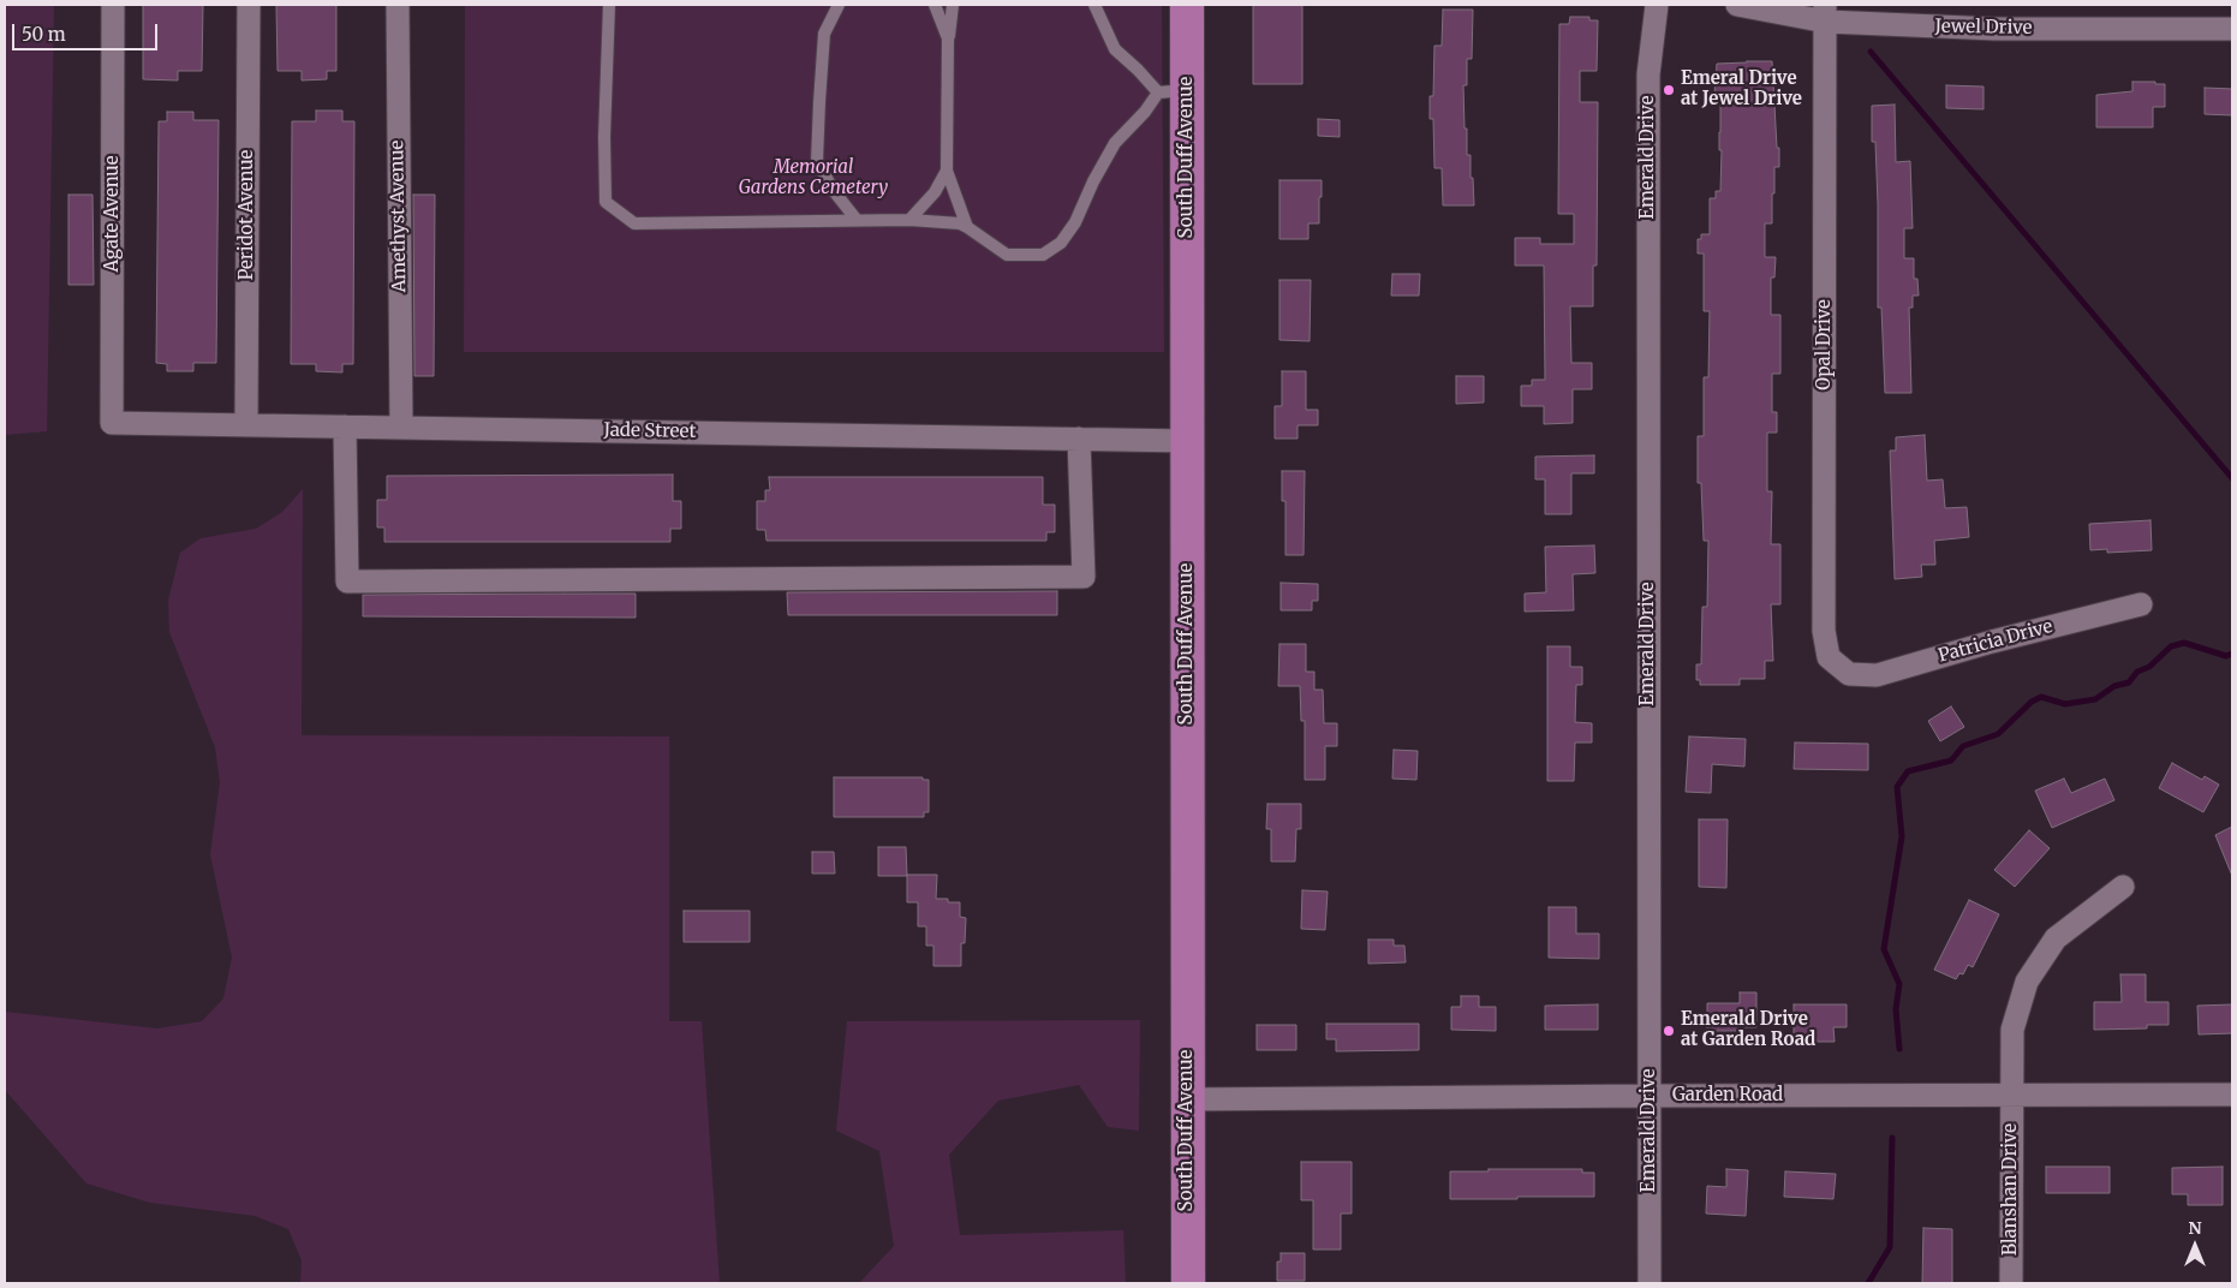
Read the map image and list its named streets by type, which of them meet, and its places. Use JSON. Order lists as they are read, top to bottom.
{
  "streets": {
    "main road": ["South Duff Avenue"],
    "street": [
      "Jewel Drive",
      "Emerald Drive",
      "Agate Avenue",
      "Peridot Avenue",
      "Amethyst Avenue",
      "Opal Drive",
      "Jade Street",
      "Patricia Drive",
      "Garden Road",
      "Blanshan Drive"
    ]
  },
  "crossings": [
    ["Jewel Drive", "Opal Drive"],
    ["South Duff Avenue", "Jade Street"],
    ["South Duff Avenue", "Garden Road"],
    ["Emerald Drive", "Garden Road"],
    ["Agate Avenue", "Jade Street"],
    ["Peridot Avenue", "Jade Street"],
    ["Amethyst Avenue", "Jade Street"],
    ["Opal Drive", "Patricia Drive"],
    ["Garden Road", "Blanshan Drive"]
  ],
  "parks": ["Memorial Gardens Cemetery"],
  "places": ["Emeral Drive at Jewel Drive", "Emerald Drive at Garden Road"],
  "scale_bar": "50 m",
  "north": "top"
}
